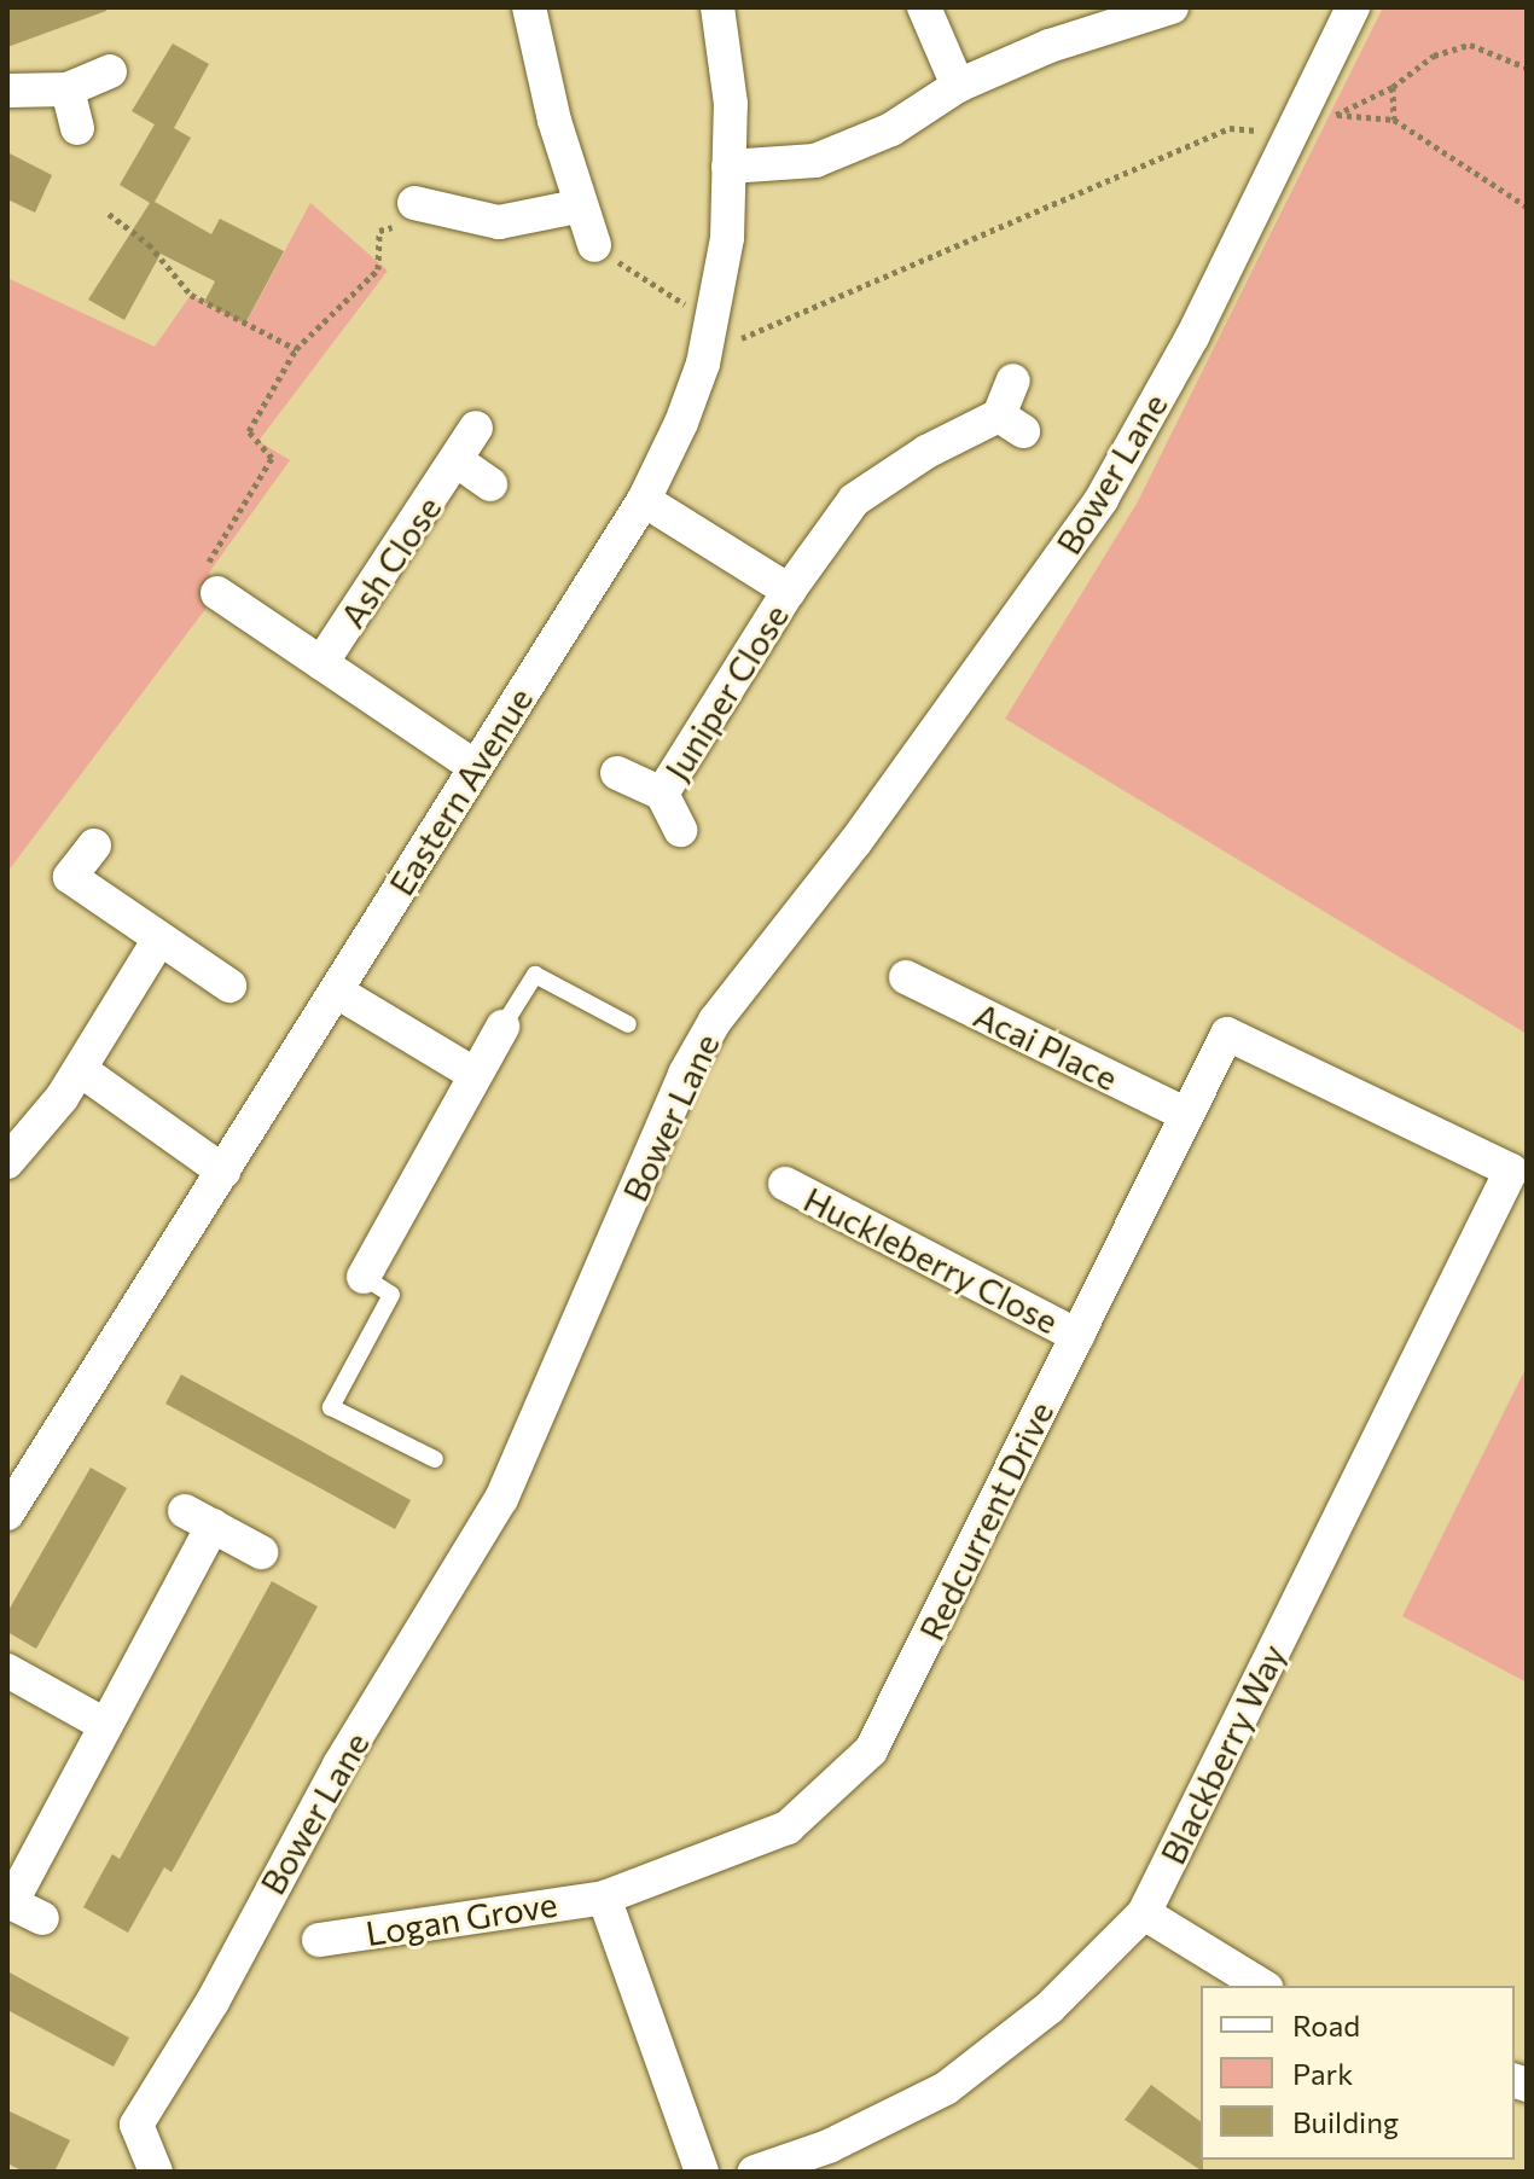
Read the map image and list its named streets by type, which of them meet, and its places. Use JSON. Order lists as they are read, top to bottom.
{
  "streets": {
    "street": [
      "Bower Lane",
      "Ash Close",
      "Juniper Close",
      "Eastern Avenue",
      "Acai Place",
      "Huckleberry Close",
      "Redcurrent Drive",
      "Blackberry Way",
      "Logan Grove"
    ]
  },
  "crossings": [
    ["Ash Close", "Eastern Avenue"],
    ["Juniper Close", "Eastern Avenue"],
    ["Acai Place", "Redcurrent Drive"],
    ["Huckleberry Close", "Redcurrent Drive"],
    ["Redcurrent Drive", "Blackberry Way"],
    ["Redcurrent Drive", "Logan Grove"]
  ],
  "legend": ["Road", "Park", "Building"]
}
